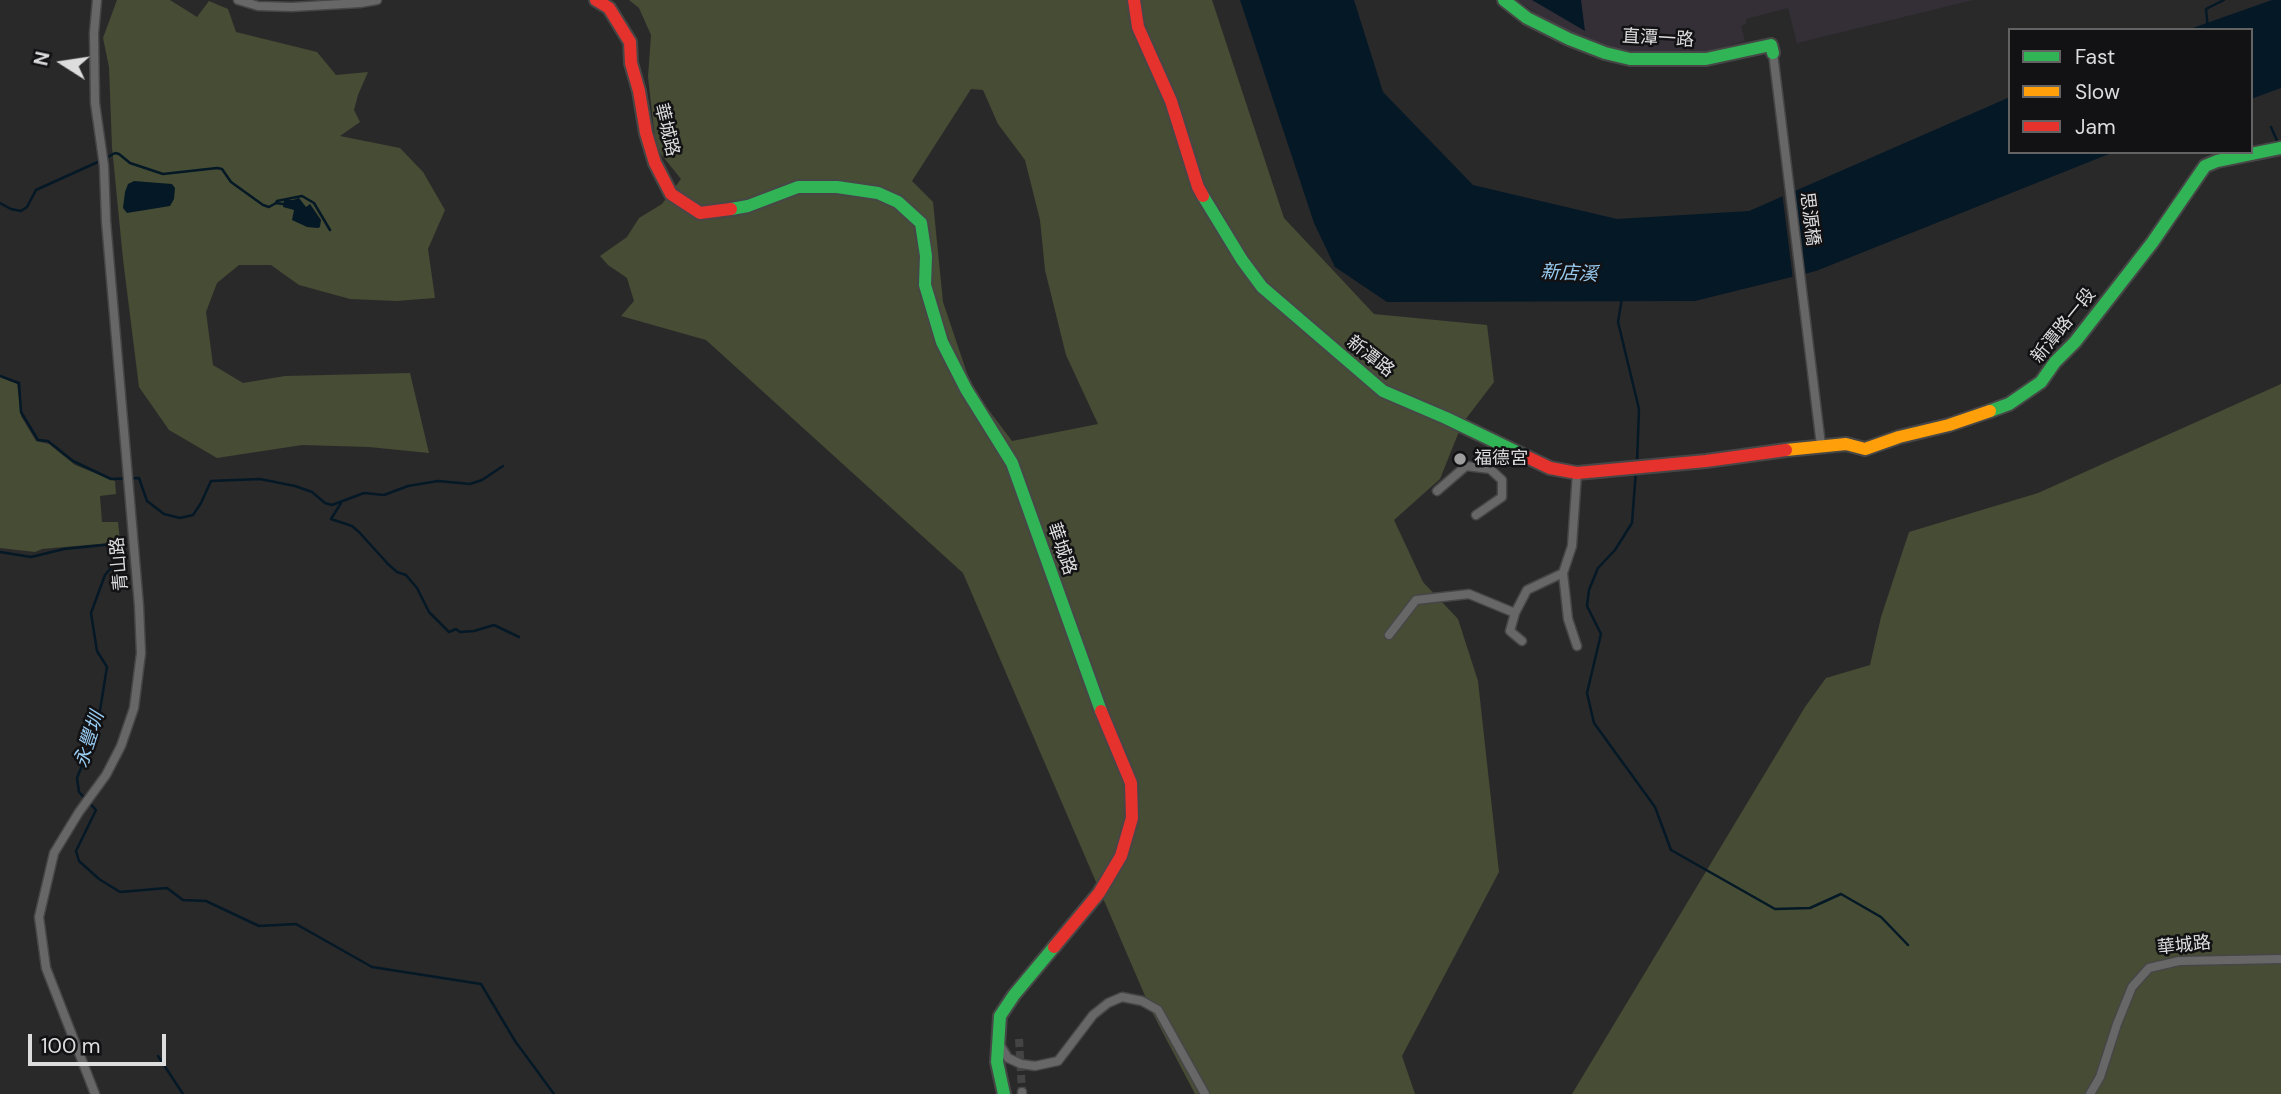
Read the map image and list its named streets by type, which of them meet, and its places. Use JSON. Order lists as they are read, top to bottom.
{
  "streets": {
    "street": [
      "直潭一路",
      "華城路",
      "思源橋",
      "新潭路一段",
      "新潭路",
      "青山路"
    ]
  },
  "crossings": [
    ["直潭一路", "思源橋"],
    ["思源橋", "新潭路一段"],
    ["思源橋", "新潭路"],
    ["新潭路一段", "新潭路"]
  ],
  "water": ["新店溪", "永豐圳"],
  "places": ["福德宮"],
  "legend": ["Fast", "Slow", "Jam"],
  "scale_bar": "100 m",
  "north": "left"
}
